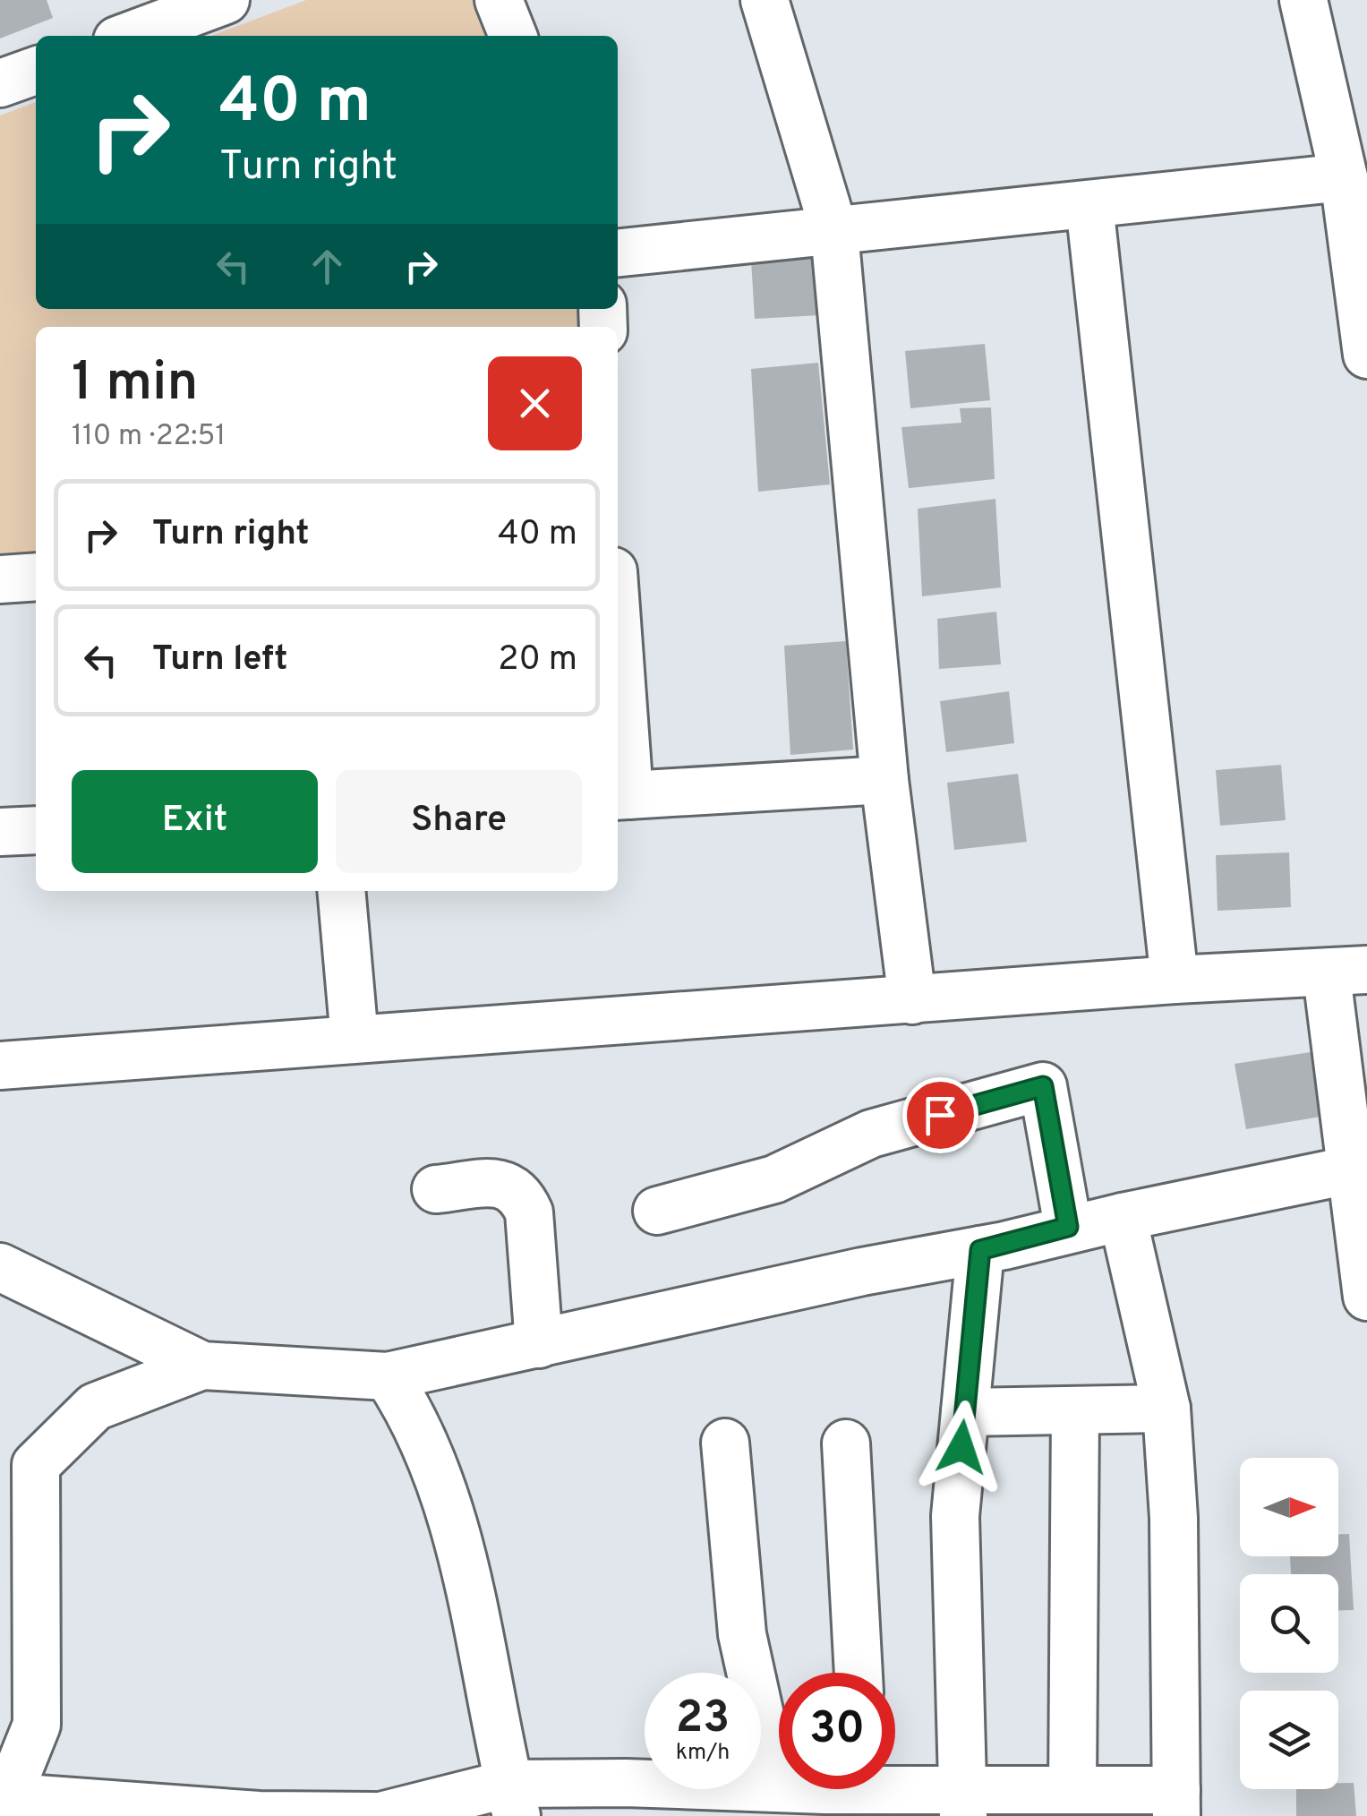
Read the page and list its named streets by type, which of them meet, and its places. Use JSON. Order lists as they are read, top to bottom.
{
  "north": "right",
  "page": {
    "turn": ["40 m", "Turn right"],
    "heading": ["1 min", "110 m · 22:51"],
    "list": [
      {
        "name": "Turn right",
        "value": "40 m"
      },
      {
        "name": "Turn left",
        "value": "20 m"
      }
    ],
    "buttons": ["Exit", "Share"],
    "speed": "23 km/h",
    "limit": "30"
  }
}
